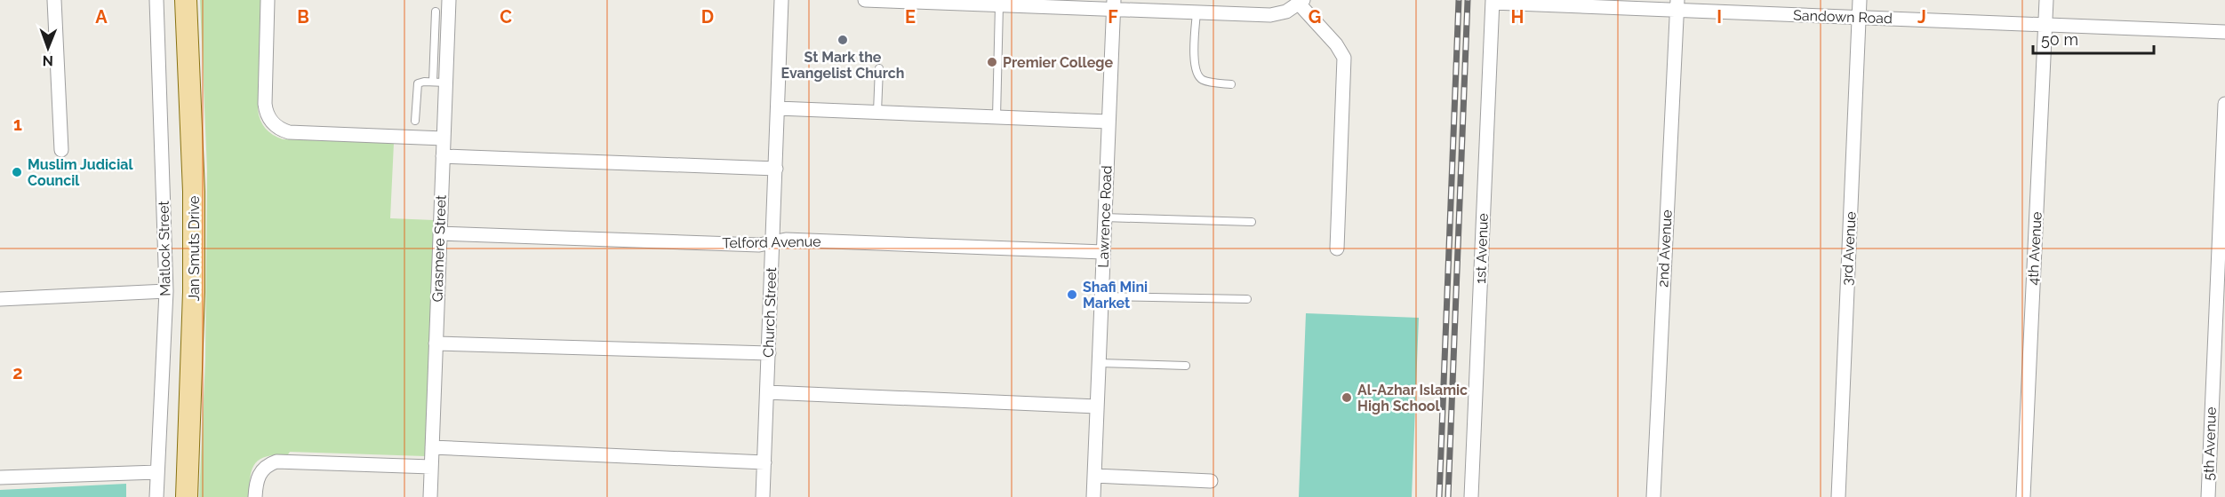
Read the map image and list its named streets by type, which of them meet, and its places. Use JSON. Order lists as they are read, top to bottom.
{
  "streets": {
    "main road": ["Jan Smuts Drive"],
    "street": [
      "Sandown Road",
      "Lawrence Road",
      "Telford Avenue",
      "Matlock Street",
      "Grasmere Street",
      "1st Avenue",
      "2nd Avenue",
      "3rd Avenue",
      "4th Avenue",
      "Church Street",
      "5th Avenue"
    ]
  },
  "crossings": [
    ["Sandown Road", "1st Avenue"],
    ["Sandown Road", "2nd Avenue"],
    ["Sandown Road", "3rd Avenue"],
    ["Sandown Road", "4th Avenue"],
    ["Lawrence Road", "Telford Avenue"],
    ["Telford Avenue", "Grasmere Street"],
    ["Telford Avenue", "Church Street"]
  ],
  "places": [
    "St Mark the Evangelist Church",
    "Premier College",
    "Muslim Judicial Council",
    "Shafi Mini Market",
    "Al-Azhar Islamic High School"
  ],
  "scale_bar": "50 m",
  "north": "bottom",
  "grid": {
    "columns": [
      "A",
      "B",
      "C",
      "D",
      "E",
      "F",
      "G",
      "H",
      "I",
      "J"
    ],
    "rows": ["1", "2"]
  }
}
